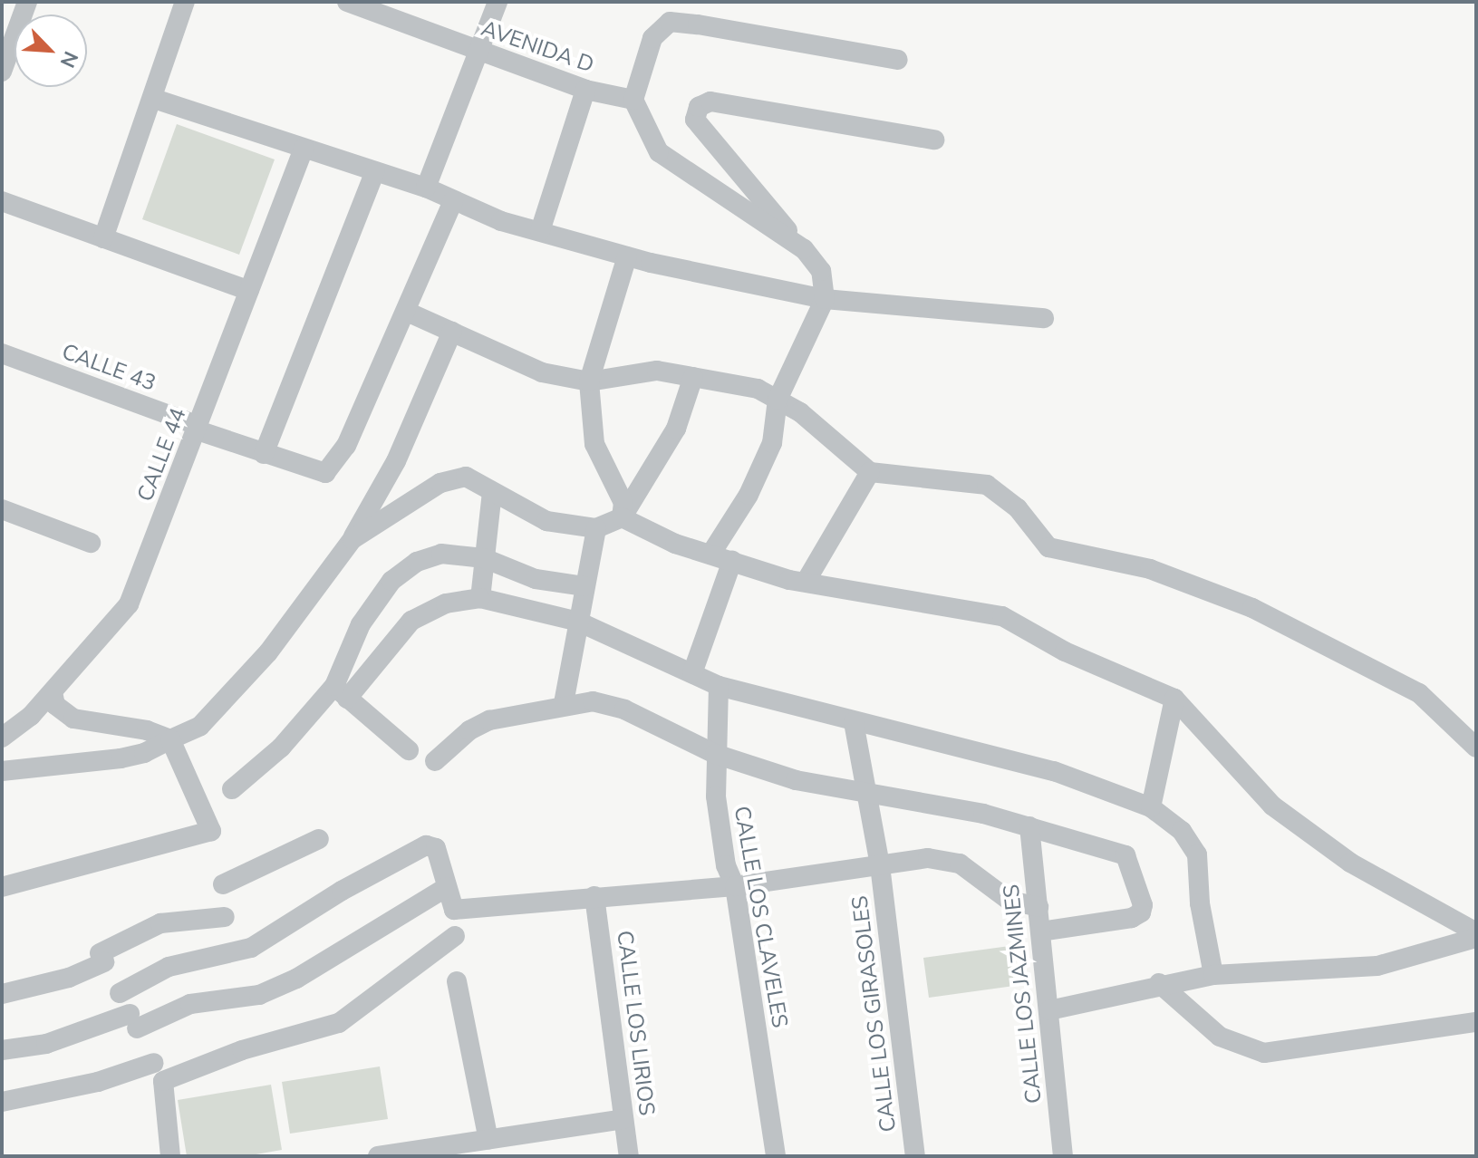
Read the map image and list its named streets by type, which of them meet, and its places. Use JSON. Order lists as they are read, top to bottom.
{
  "streets": {
    "street": [
      "AVENIDA D",
      "CALLE 43",
      "CALLE 44",
      "CALLE LOS CLAVELES",
      "CALLE LOS JAZMINES",
      "CALLE LOS GIRASOLES",
      "CALLE LOS LIRIOS"
    ]
  },
  "crossings": [
    ["CALLE 43", "CALLE 44"]
  ],
  "north": "bottom right"
}
